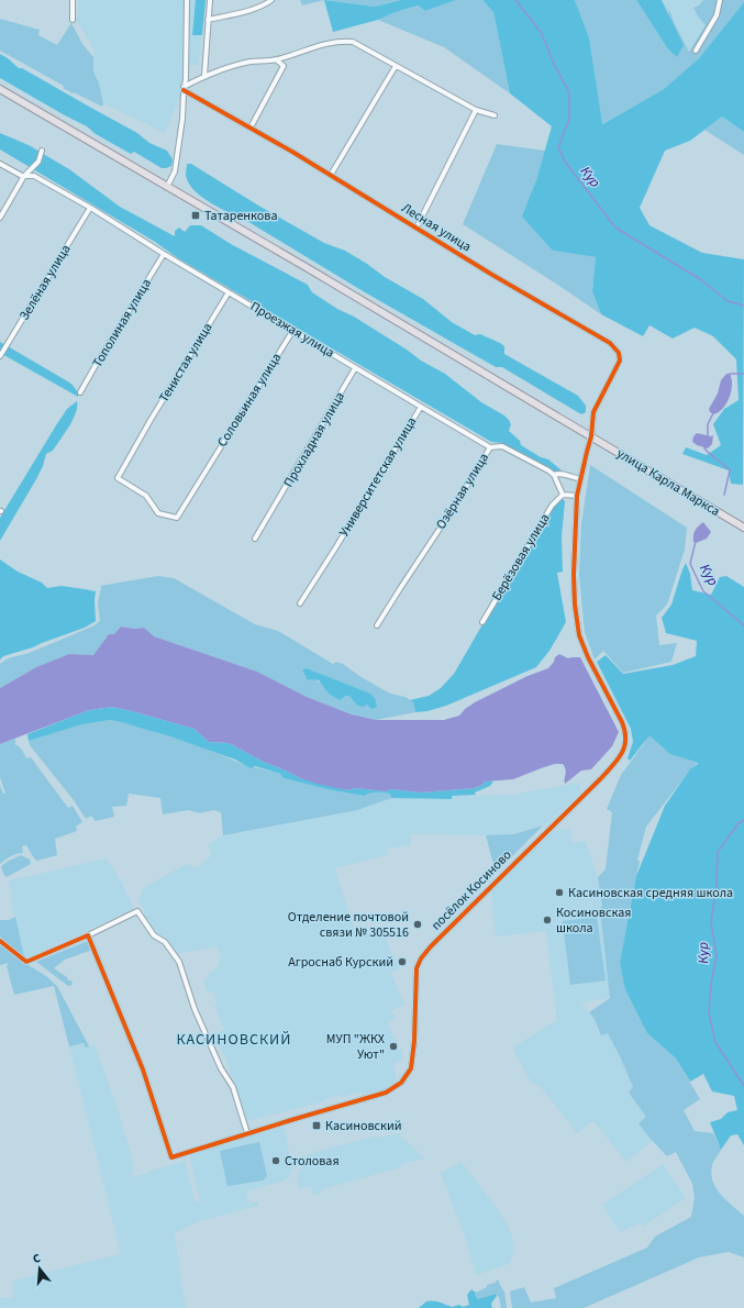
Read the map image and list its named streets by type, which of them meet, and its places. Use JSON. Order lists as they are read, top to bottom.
{
  "streets": {
    "main road": ["улица Карла Маркса"],
    "street": [
      "Лесная улица",
      "Зелёная улица",
      "Тополиная улица",
      "Проезжая улица",
      "Тенистая улица",
      "Соловьиная улица",
      "Прохладная улица",
      "Университетская улица",
      "Озёрная улица",
      "Берёзовая улица",
      "посёлок Косиново"
    ]
  },
  "crossings": [
    ["Лесная улица", "посёлок Косиново"],
    ["Зелёная улица", "Проезжая улица"],
    ["Тополиная улица", "Проезжая улица"],
    ["Проезжая улица", "Тенистая улица"],
    ["Проезжая улица", "Соловьиная улица"],
    ["Проезжая улица", "Прохладная улица"],
    ["Проезжая улица", "Университетская улица"],
    ["Тенистая улица", "Соловьиная улица"],
    ["Университетская улица", "Озёрная улица"],
    ["улица Карла Маркса", "посёлок Косиново"]
  ],
  "districts": ["КАСИНОВСКИЙ"],
  "water": ["Кур"],
  "places": {
    "transit": ["Татаренкова", "Касиновский"],
    "other": [
      "Касиновская средняя школа",
      "Косиновская школа",
      "Отделение почтовой связи № 305516",
      "Агроснаб Курский",
      "МУП \"ЖКХ Уют\"",
      "Столовая"
    ]
  },
  "north": "top"
}
